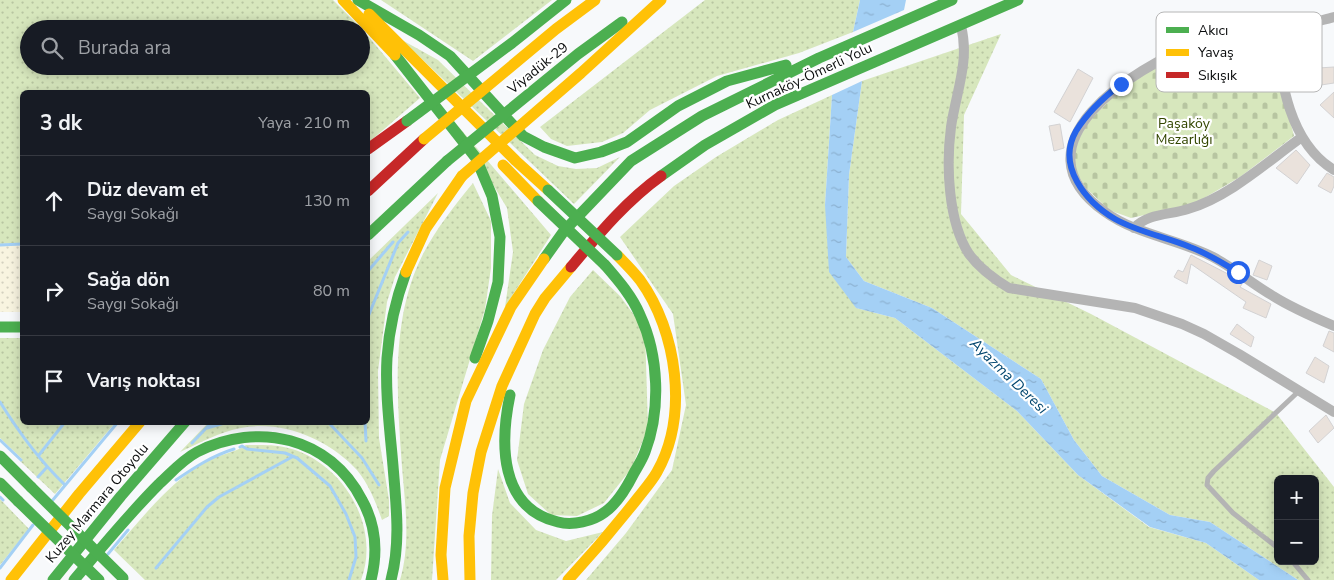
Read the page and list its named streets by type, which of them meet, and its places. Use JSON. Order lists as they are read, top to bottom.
{
  "streets": {
    "main road": ["Viyadük-29", "Kurnaköy-Ömerli Yolu", "Kuzey Marmara Otoyolu"]
  },
  "water": ["Ayazma Deresi"],
  "parks": ["Paşaköy Mezarlığı"],
  "legend": ["Akıcı", "Yavaş", "Sıkışık"],
  "page": {
    "search": "Burada ara",
    "heading": ["3 dk", "Yaya · 210 m"],
    "list": [
      ["Düz devam et", "Saygı Sokağı", "130 m"],
      ["Sağa dön", "Saygı Sokağı", "80 m"],
      "Varış noktası"
    ],
    "map_buttons": ["+", "−"]
  }
}
